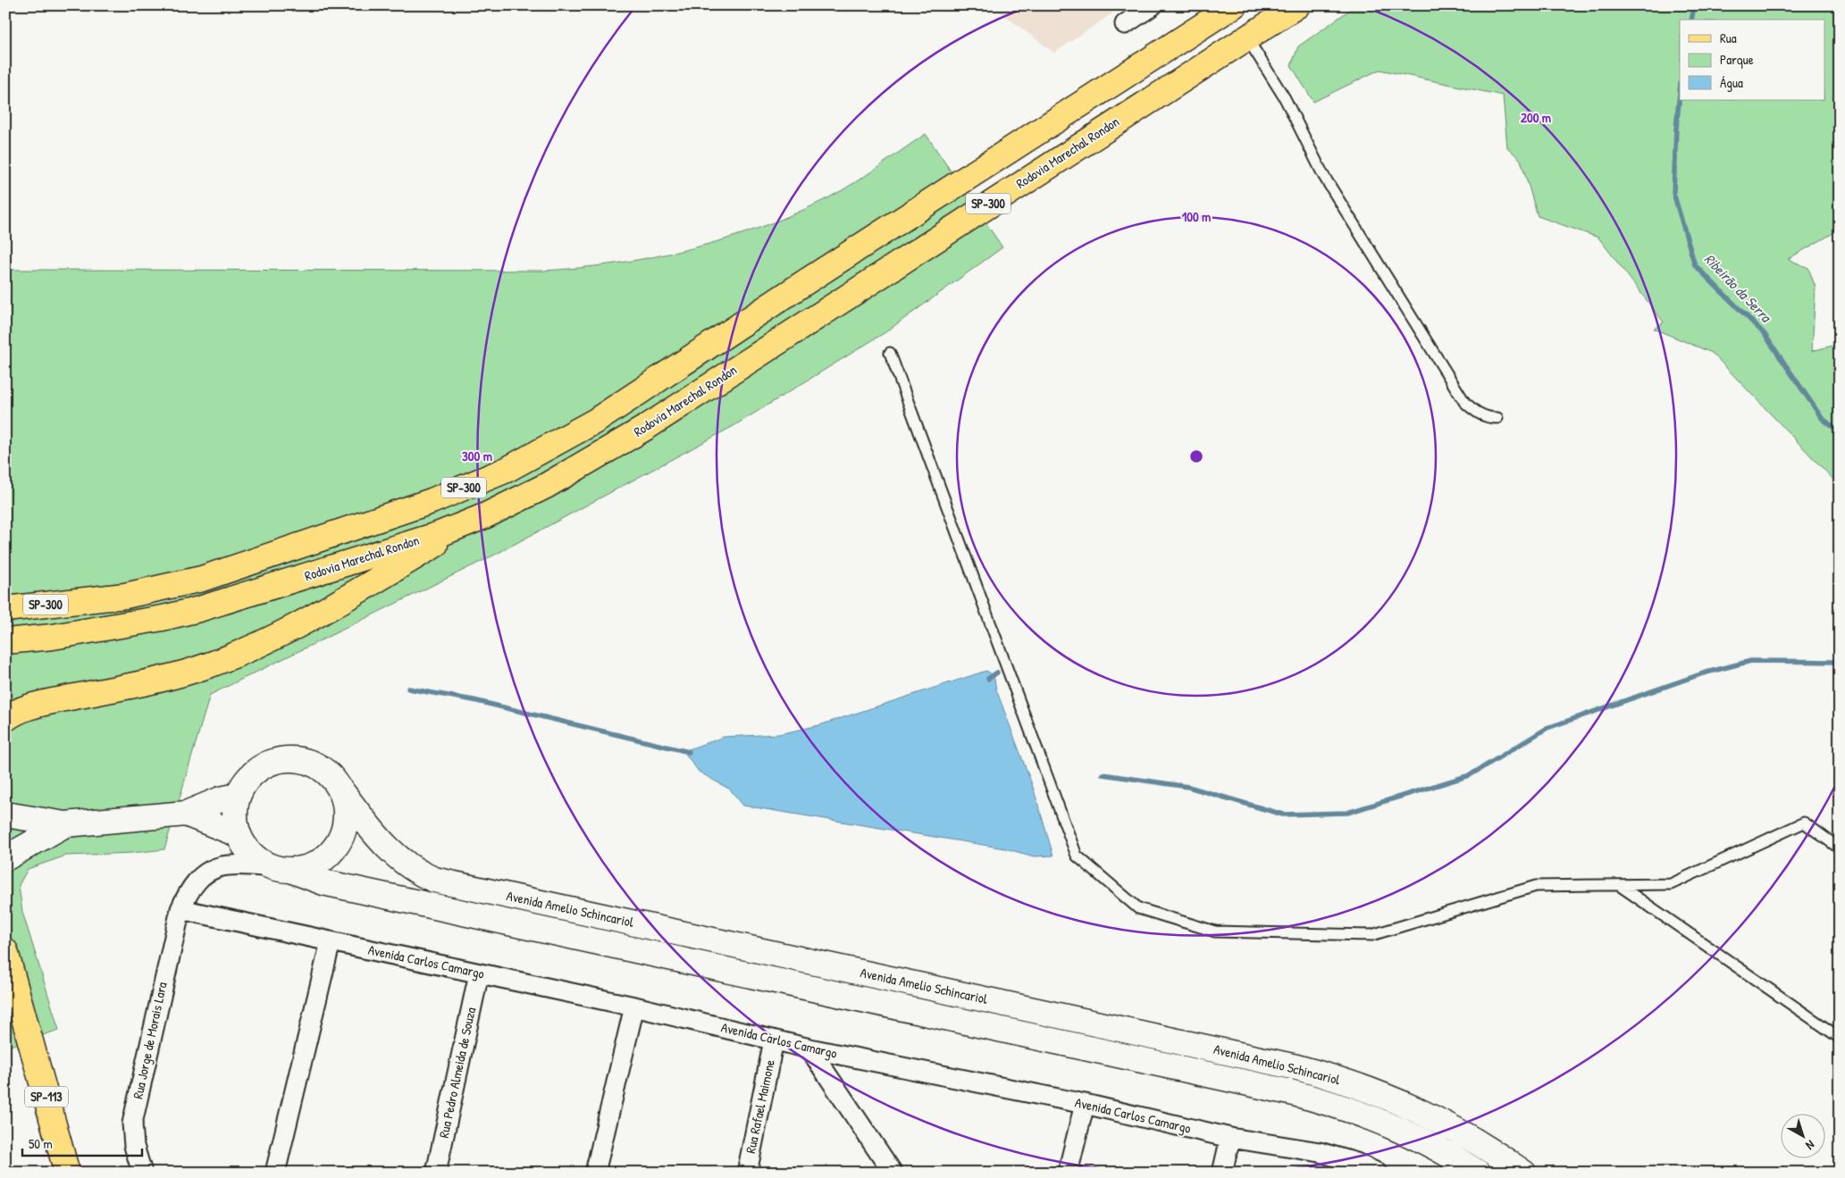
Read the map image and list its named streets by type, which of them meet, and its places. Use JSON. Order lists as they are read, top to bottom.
{
  "streets": {
    "main road": [
      "Rodovia Marechal Rondon",
      "SP-300",
      "Avenida Amelio Schincariol",
      "SP-113"
    ],
    "street": [
      "Avenida Carlos Camargo",
      "Rua Jorge de Morais Lara",
      "Rua Pedro Almeida de Souza",
      "Rua Rafael Maimone"
    ]
  },
  "crossings": [
    ["Avenida Amelio Schincariol", "Rua Jorge de Morais Lara"],
    ["Avenida Carlos Camargo", "Rua Jorge de Morais Lara"],
    ["Avenida Carlos Camargo", "Rua Pedro Almeida de Souza"],
    ["Avenida Carlos Camargo", "Rua Rafael Maimone"]
  ],
  "water": ["Ribeirão da Serra"],
  "legend": ["Rua", "Parque", "Água"],
  "scale_bar": "50 m",
  "north": "bottom right",
  "rings": ["200 m", "100 m", "300 m"]
}
